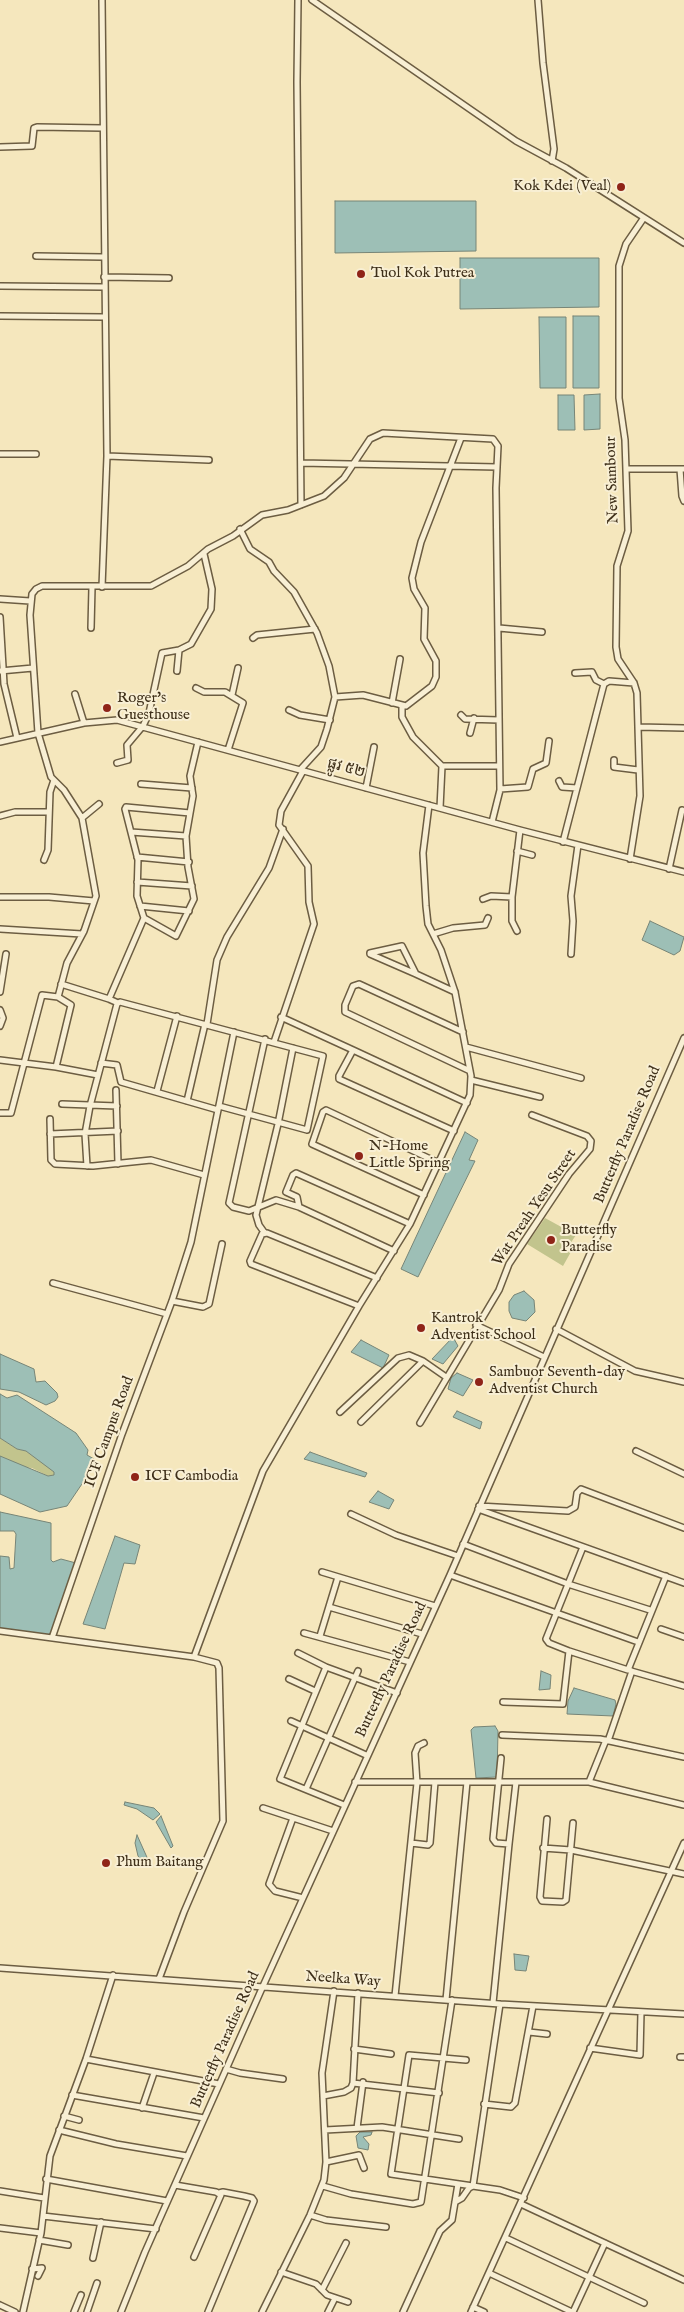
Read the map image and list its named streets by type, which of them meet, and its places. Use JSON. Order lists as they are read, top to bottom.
{
  "streets": {
    "street": [
      "New Sambour",
      "ផ្លូវ ៥២",
      "Butterfly Paradise Road",
      "Wat Preah Yesu Street",
      "ICF Campus Road",
      "Neelka Way"
    ]
  },
  "crossings": [
    ["New Sambour", "ផ្លូវ ៥២"],
    ["Butterfly Paradise Road", "Neelka Way"]
  ],
  "places": [
    "Kok Kdei (Veal)",
    "Tuol Kok Putrea",
    "Roger's Guesthouse",
    "N-Home Little Spring",
    "Butterfly Paradise",
    "Kantrok Adventist School",
    "Sambuor Seventh-day Adventist Church",
    "ICF Cambodia",
    "Phum Baitang"
  ]
}
